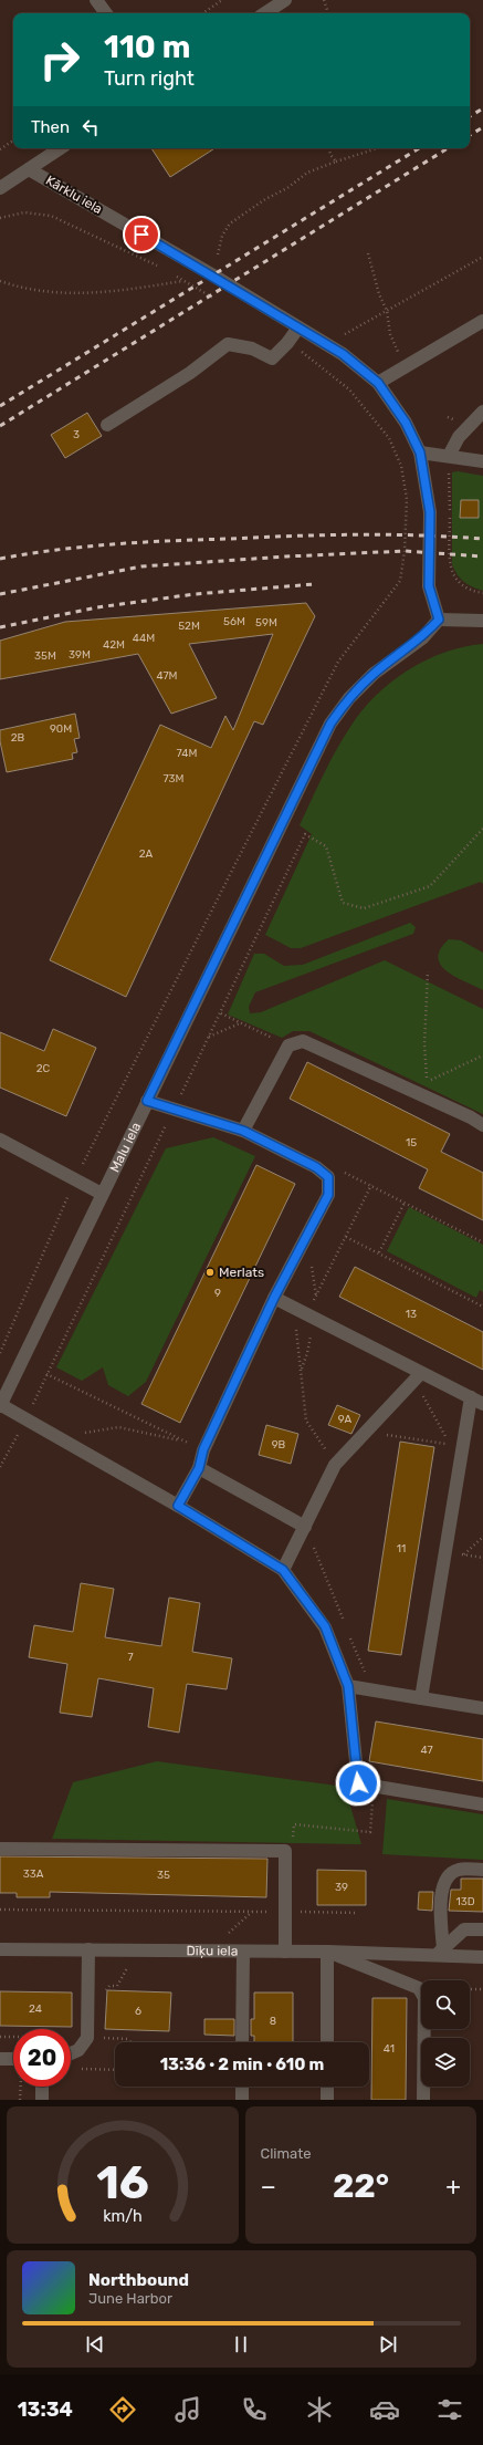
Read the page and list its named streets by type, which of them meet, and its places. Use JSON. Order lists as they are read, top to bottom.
{
  "streets": {
    "street": ["Kārklu iela", "Malu iela", "Dīķu iela"]
  },
  "places": ["Merlats"],
  "house_numbers": [
    "3",
    "56M",
    "59M",
    "52M",
    "44M",
    "42M",
    "39M",
    "35M",
    "47M",
    "90M",
    "2B",
    "74M",
    "73M",
    "2A",
    "2C",
    "15",
    "9",
    "13",
    "9A",
    "9B",
    "11",
    "7",
    "47",
    "33A",
    "35",
    "39",
    "13D",
    "24",
    "6",
    "8",
    "41"
  ],
  "page": {
    "turn": ["110 m", "Turn right"],
    "then": "Then",
    "limit": "20",
    "trip": "13:36 · 2 min · 610 m",
    "tile": "Climate",
    "heat": ["−", "22°", "+"],
    "song": ["Northbound", "June Harbor"],
    "tabs": "13:34",
    "gauge": ["16", "km/h"]
  }
}
